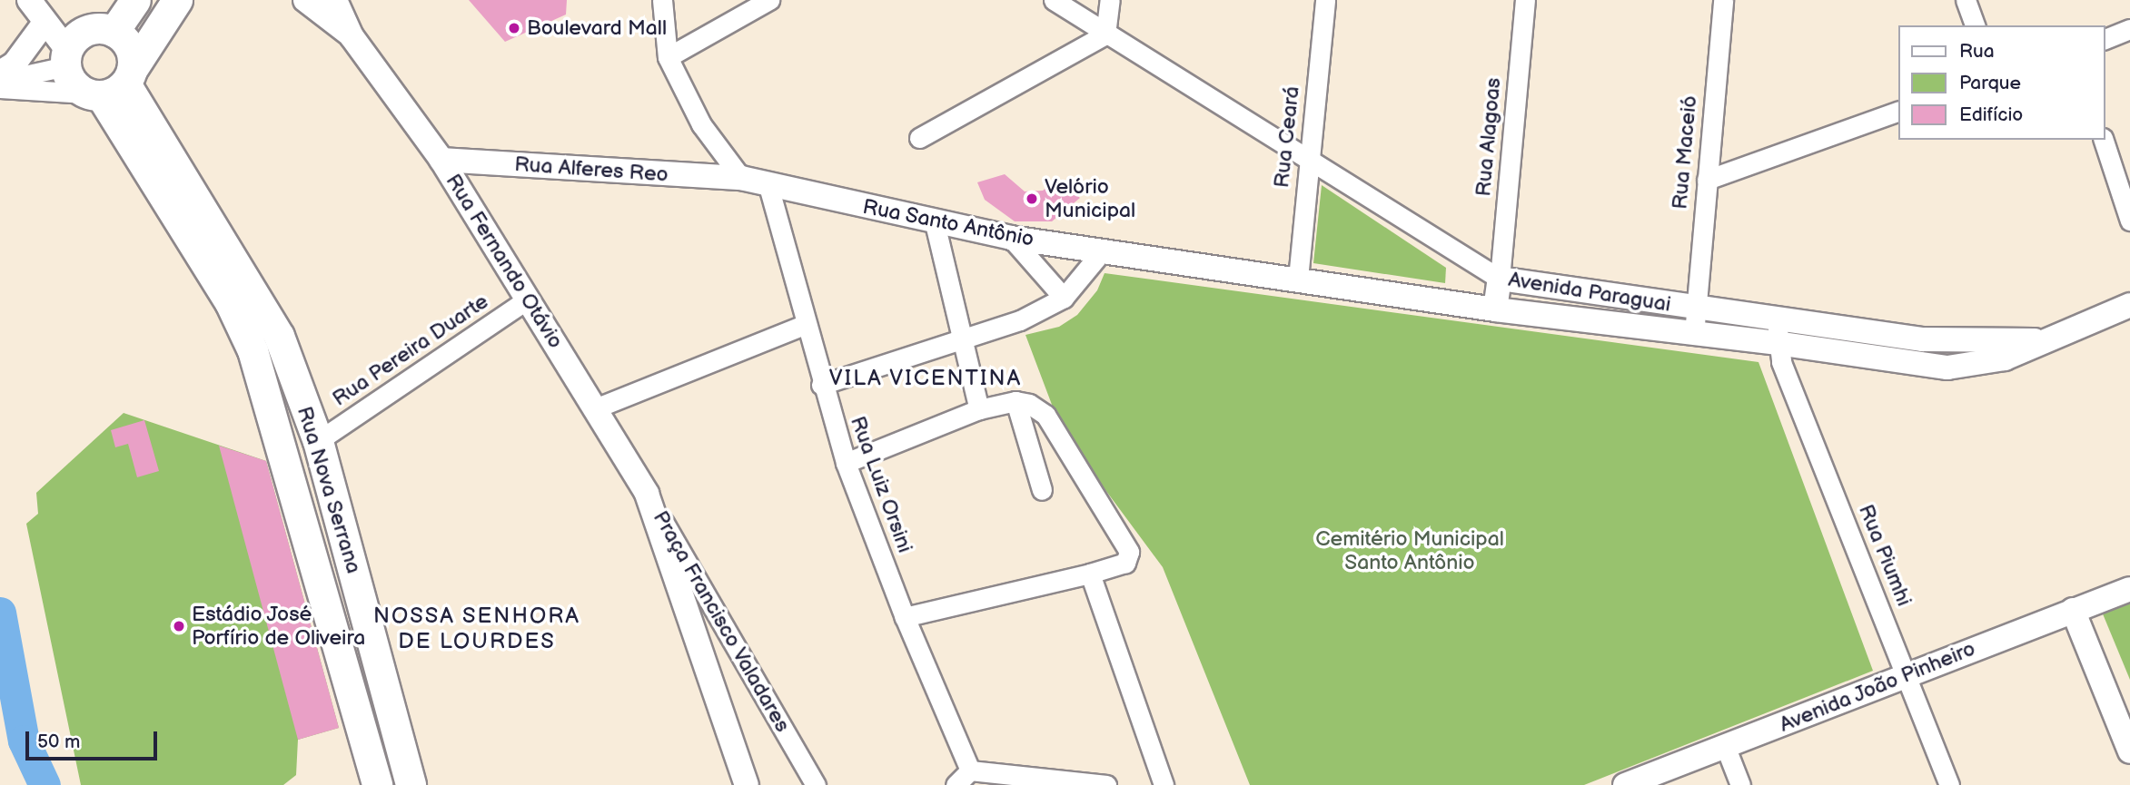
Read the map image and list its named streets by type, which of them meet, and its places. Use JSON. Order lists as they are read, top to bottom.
{
  "streets": {
    "main road": ["Rua Nova Serrana"],
    "street": [
      "Rua Ceará",
      "Rua Alagoas",
      "Rua Maceió",
      "Rua Alferes Reo",
      "Rua Santo Antônio",
      "Rua Fernando Otávio",
      "Avenida Paraguai",
      "Rua Pereira Duarte",
      "Rua Luiz Orsini",
      "Rua Piumhi",
      "Praça Francisco Valadares",
      "Avenida João Pinheiro"
    ]
  },
  "crossings": [
    ["Rua Ceará", "Rua Santo Antônio"],
    ["Rua Ceará", "Avenida Paraguai"],
    ["Rua Alagoas", "Avenida Paraguai"],
    ["Rua Maceió", "Avenida Paraguai"],
    ["Rua Alferes Reo", "Rua Santo Antônio"],
    ["Rua Alferes Reo", "Rua Fernando Otávio"],
    ["Rua Santo Antônio", "Avenida Paraguai"],
    ["Rua Santo Antônio", "Rua Luiz Orsini"],
    ["Rua Fernando Otávio", "Rua Pereira Duarte"],
    ["Rua Fernando Otávio", "Praça Francisco Valadares"],
    ["Avenida Paraguai", "Rua Piumhi"],
    ["Rua Pereira Duarte", "Rua Nova Serrana"],
    ["Rua Piumhi", "Avenida João Pinheiro"]
  ],
  "districts": ["VILA VICENTINA", "NOSSA SENHORA DE LOURDES"],
  "parks": ["Cemitério Municipal Santo Antônio"],
  "places": ["Boulevard Mall", "Velório Municipal", "Estádio José Porfírio de Oliveira"],
  "legend": ["Rua", "Parque", "Edifício"],
  "scale_bar": "50 m"
}
